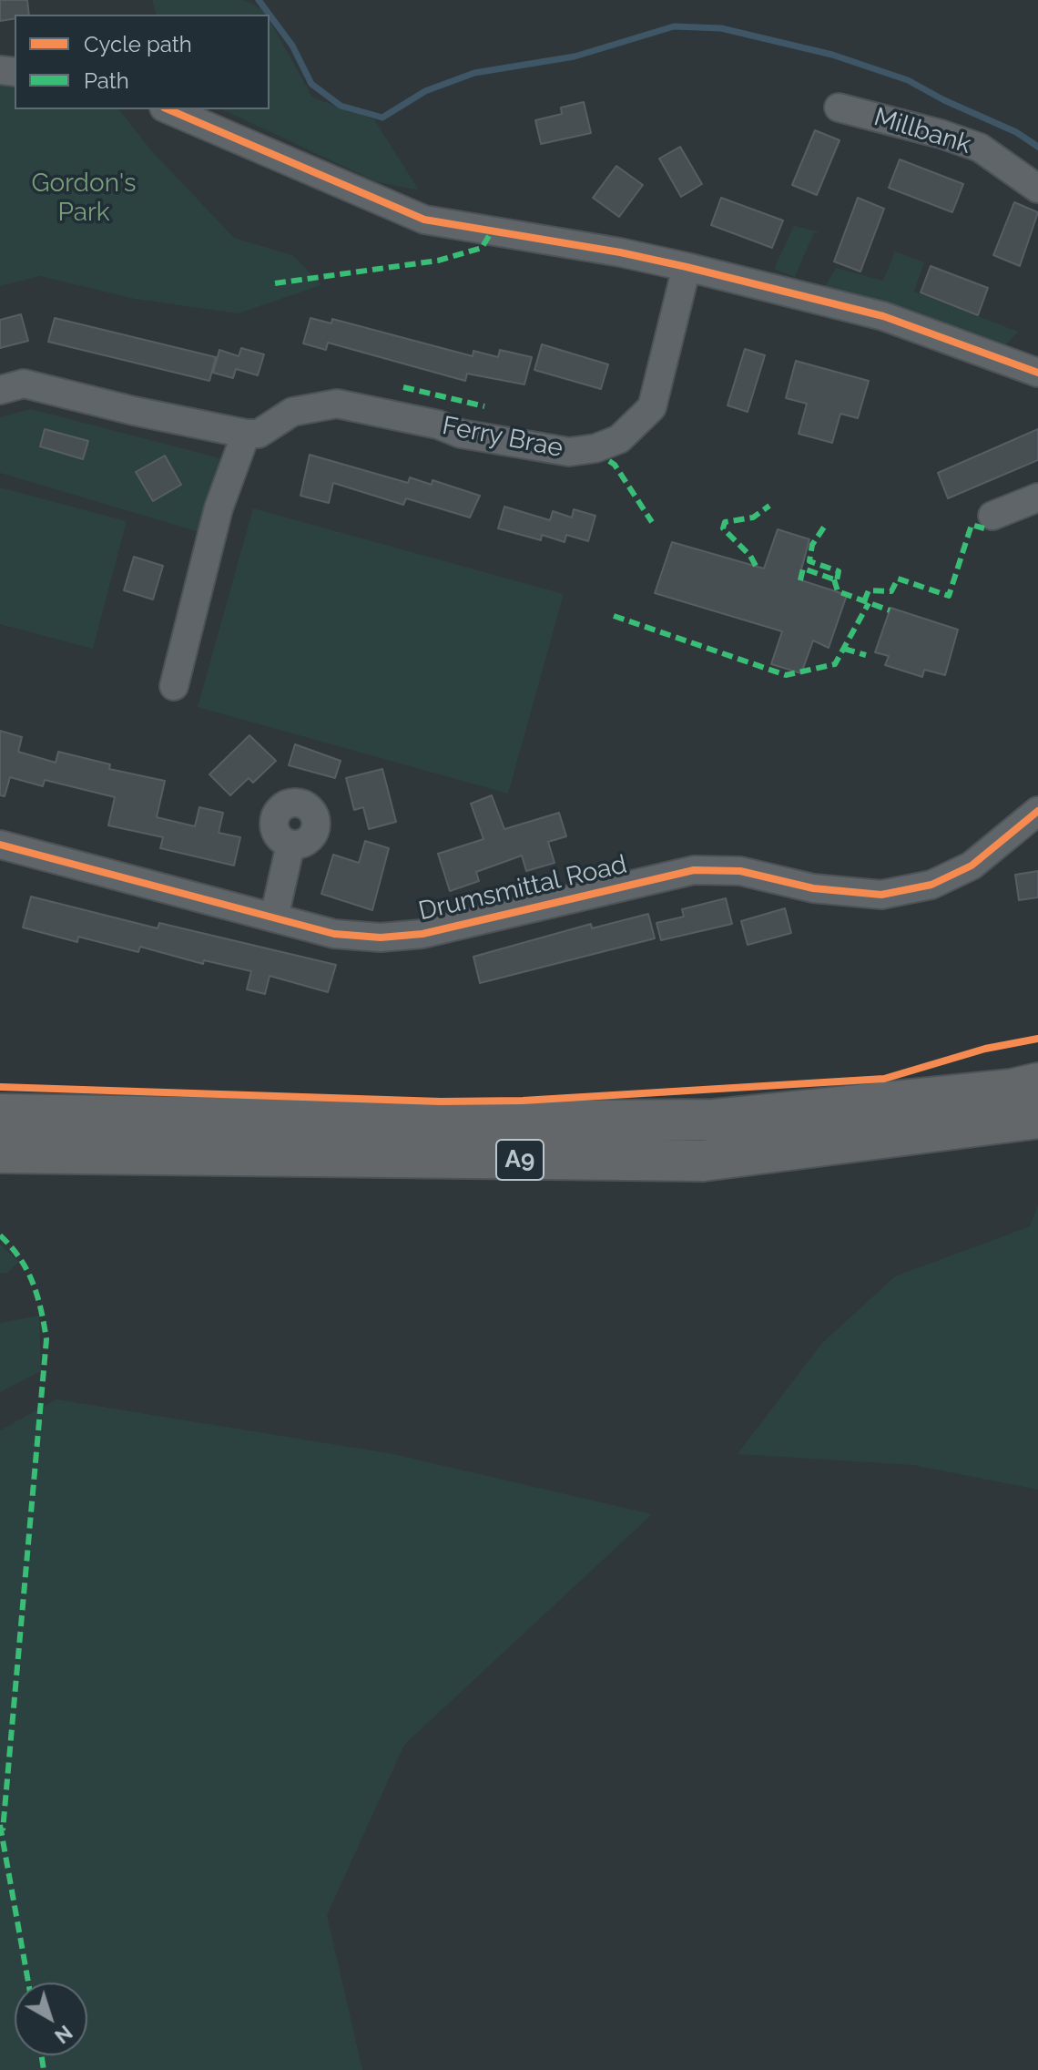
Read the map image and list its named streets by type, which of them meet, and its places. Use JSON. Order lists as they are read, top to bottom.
{
  "streets": {
    "highway": ["A9"],
    "street": ["Millbank", "Ferry Brae", "Drumsmittal Road"]
  },
  "parks": ["Gordon's Park"],
  "legend": ["Cycle path", "Path"],
  "north": "bottom right"
}
